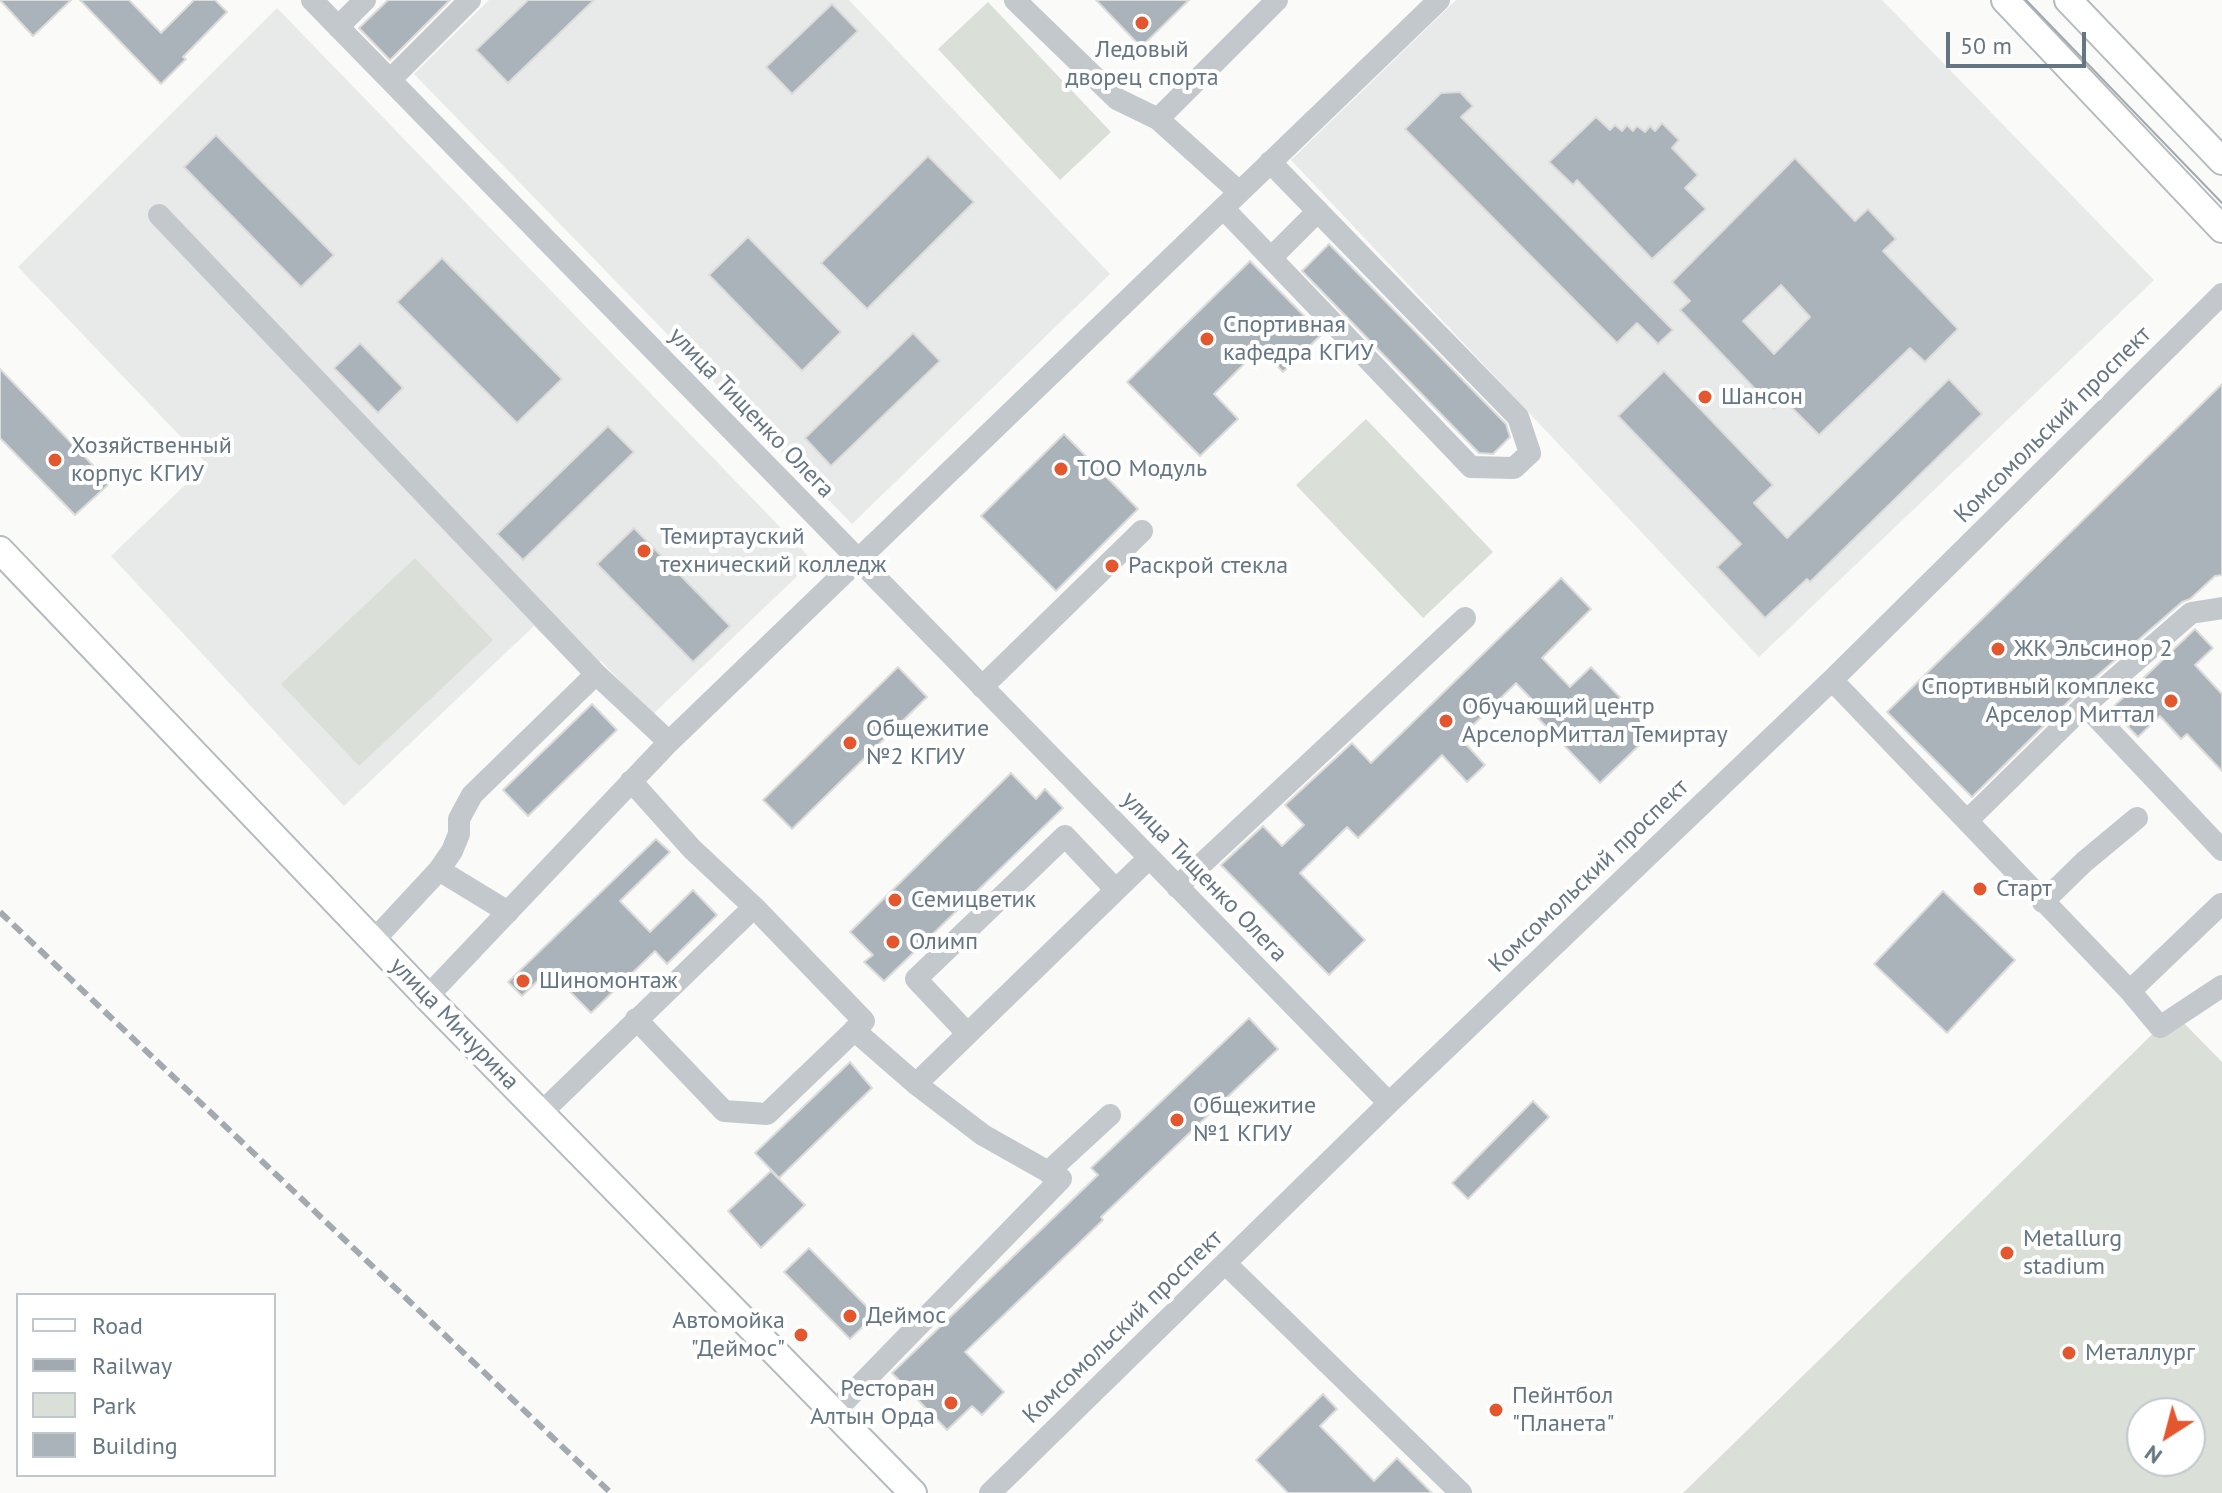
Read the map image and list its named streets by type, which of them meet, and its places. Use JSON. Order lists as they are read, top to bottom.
{
  "streets": {
    "main road": ["улица Мичурина"],
    "street": ["улица Тищенко Олега", "Комсомольский проспект"]
  },
  "crossings": [
    ["улица Тищенко Олега", "Комсомольский проспект"]
  ],
  "places": [
    "Ледовый дворец спорта",
    "Спортивная кафедра КГИУ",
    "Шансон",
    "Хозяйственный корпус КГИУ",
    "ТОО Модуль",
    "Темиртауский технический колледж",
    "Раскрой стекла",
    "ЖК Эльсинор 2",
    "Спортивный комплекс Арселор Миттал",
    "Обучающий центр АрселорМиттал Темиртау",
    "Общежитие №2 КГИУ",
    "Старт",
    "Семицветик",
    "Олимп",
    "Шиномонтаж",
    "Общежитие №1 КГИУ",
    "Metallurg stadium",
    "Деймос",
    "Автомойка \"Деймос\"",
    "Металлург",
    "Ресторан Алтын Орда",
    "Пейнтбол \"Планета\""
  ],
  "legend": [
    "Road",
    "Railway",
    "Park",
    "Building"
  ],
  "scale_bar": "50 m",
  "north": "bottom left"
}
